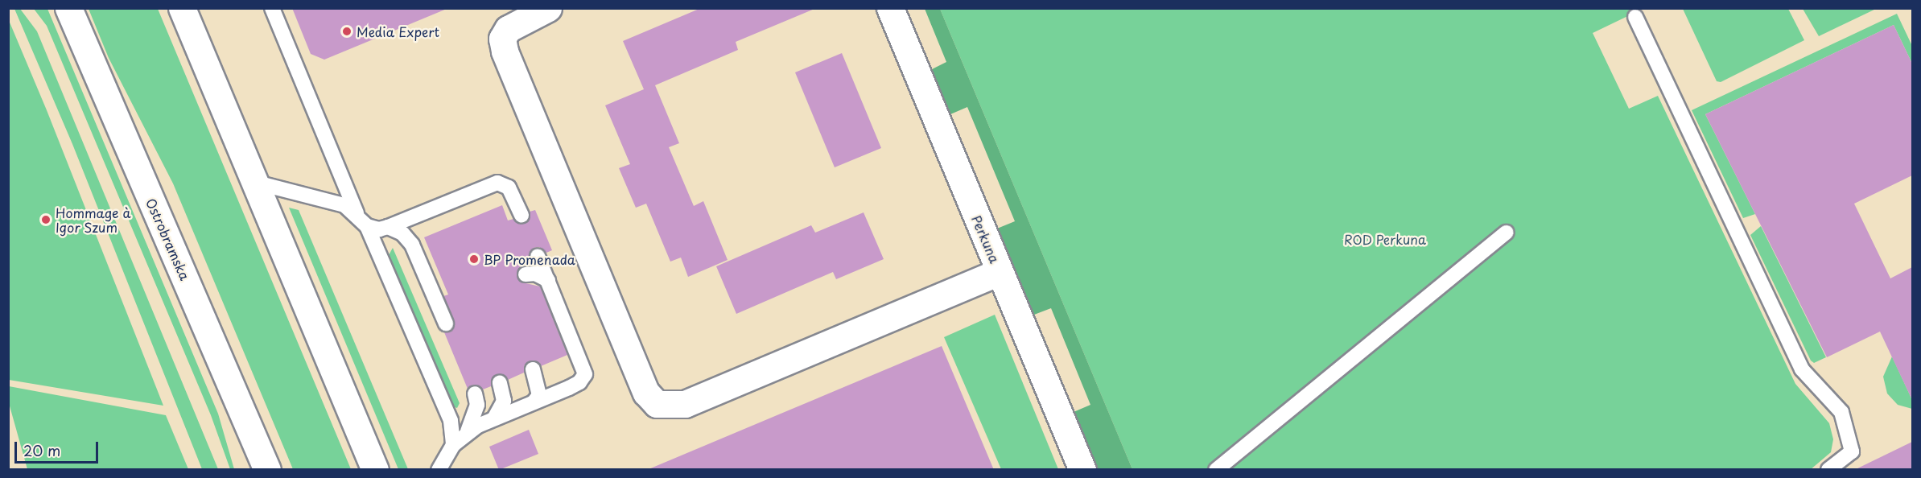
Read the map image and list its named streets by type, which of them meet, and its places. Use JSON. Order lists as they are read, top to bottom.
{
  "streets": {
    "street": ["Ostrobramska", "Perkuna"]
  },
  "parks": ["ROD Perkuna"],
  "places": ["Media Expert", "Hommage à Igor Szum", "BP Promenada"],
  "scale_bar": "20 m"
}
